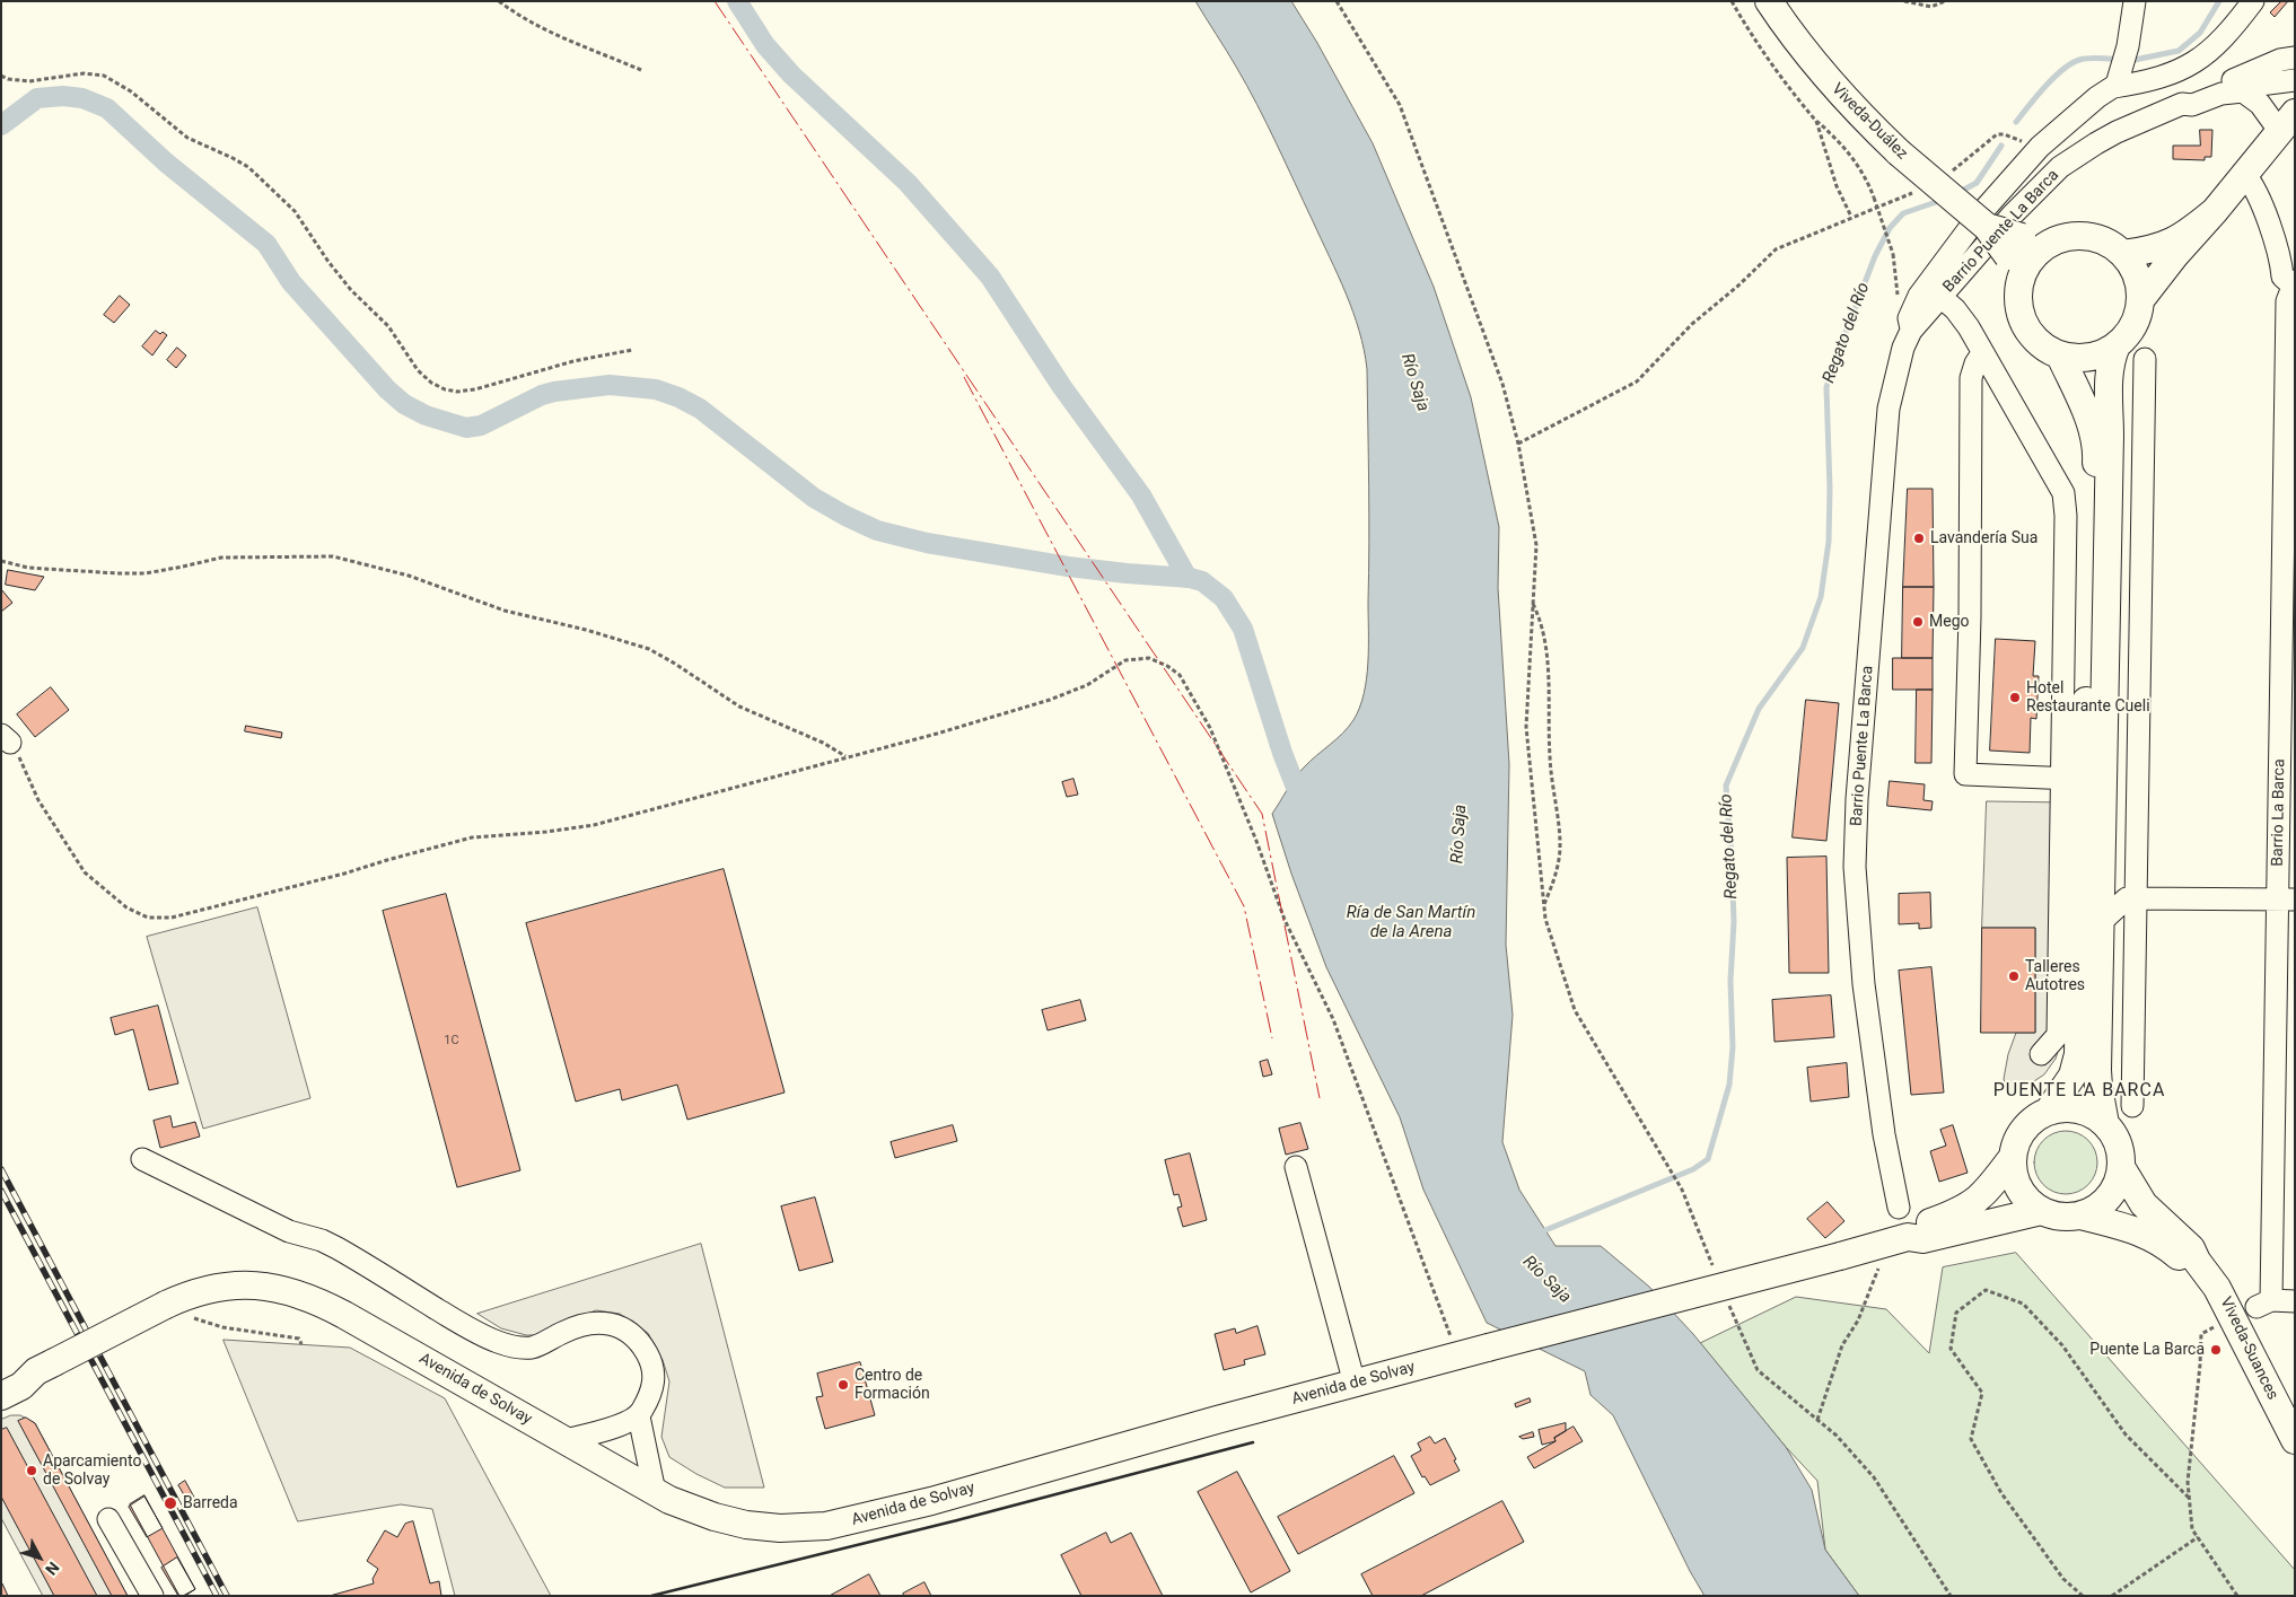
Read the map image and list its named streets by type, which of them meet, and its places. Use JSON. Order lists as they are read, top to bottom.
{
  "streets": {
    "main road": ["Viveda-Duález", "Viveda-Suances", "Avenida de Solvay"],
    "street": ["Barrio Puente La Barca", "Barrio La Barca"]
  },
  "crossings": [
    ["Barrio La Barca", "Viveda-Suances"]
  ],
  "districts": ["PUENTE LA BARCA"],
  "water": ["Regato del Río", "Río Saja", "Ría de San Martín de la Arena"],
  "places": [
    "Lavandería Sua",
    "Mego",
    "Hotel Restaurante Cueli",
    "Talleres Autotres",
    "Puente La Barca",
    "Centro de Formación",
    "Aparcamiento de Solvay",
    "Barreda"
  ],
  "house_numbers": ["1C"],
  "north": "bottom right"
}
